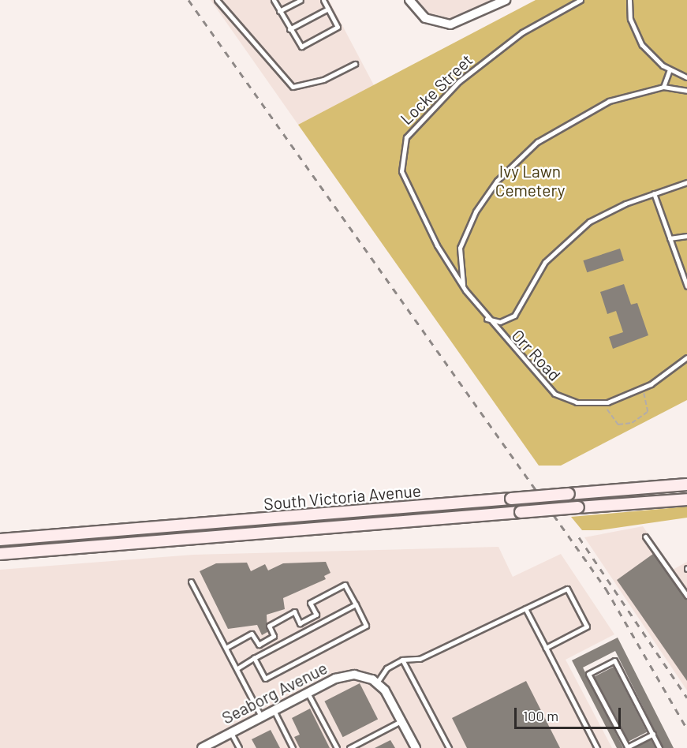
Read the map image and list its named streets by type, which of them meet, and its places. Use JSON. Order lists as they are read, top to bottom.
{
  "streets": {
    "main road": ["South Victoria Avenue"],
    "street": ["Seaborg Avenue"],
    "lane": ["Locke Street", "Orr Road"]
  },
  "crossings": [
    ["Locke Street", "Orr Road"]
  ],
  "parks": ["Ivy Lawn Cemetery"],
  "scale_bar": "100 m"
}
